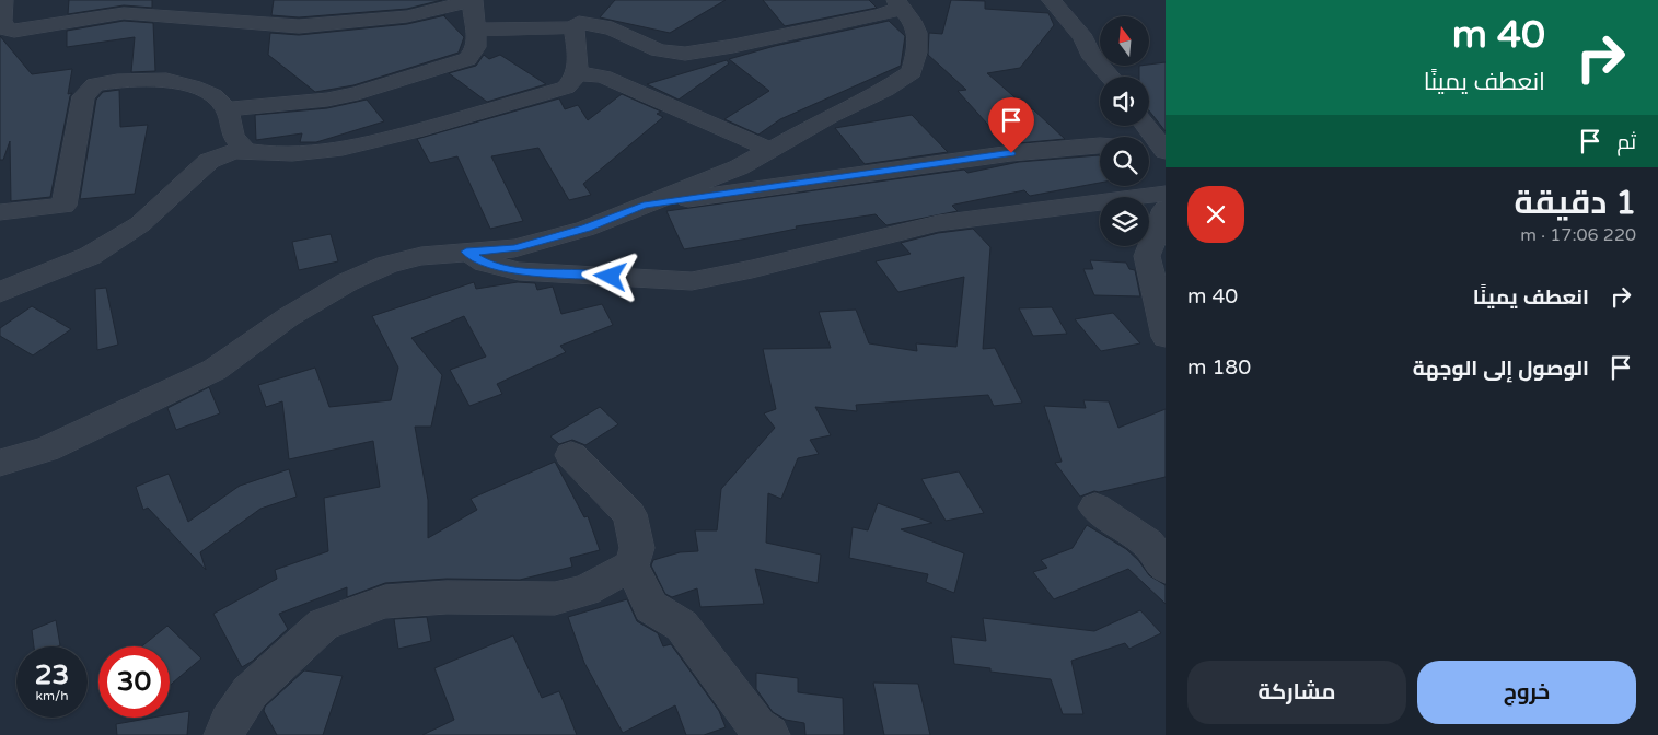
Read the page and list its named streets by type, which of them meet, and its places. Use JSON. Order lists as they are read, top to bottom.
{
  "north": "top",
  "page": {
    "turn": ["40 m", "انعطف يمينًا"],
    "then": "ثم",
    "heading": ["1 دقيقة", "220 m · 17:06"],
    "list": [
      {
        "name": "انعطف يمينًا",
        "value": "40 m"
      },
      {
        "name": "الوصول إلى الوجهة",
        "value": "180 m"
      }
    ],
    "speed": "23 km/h",
    "limit": "30",
    "buttons": ["خروج", "مشاركة"]
  }
}
